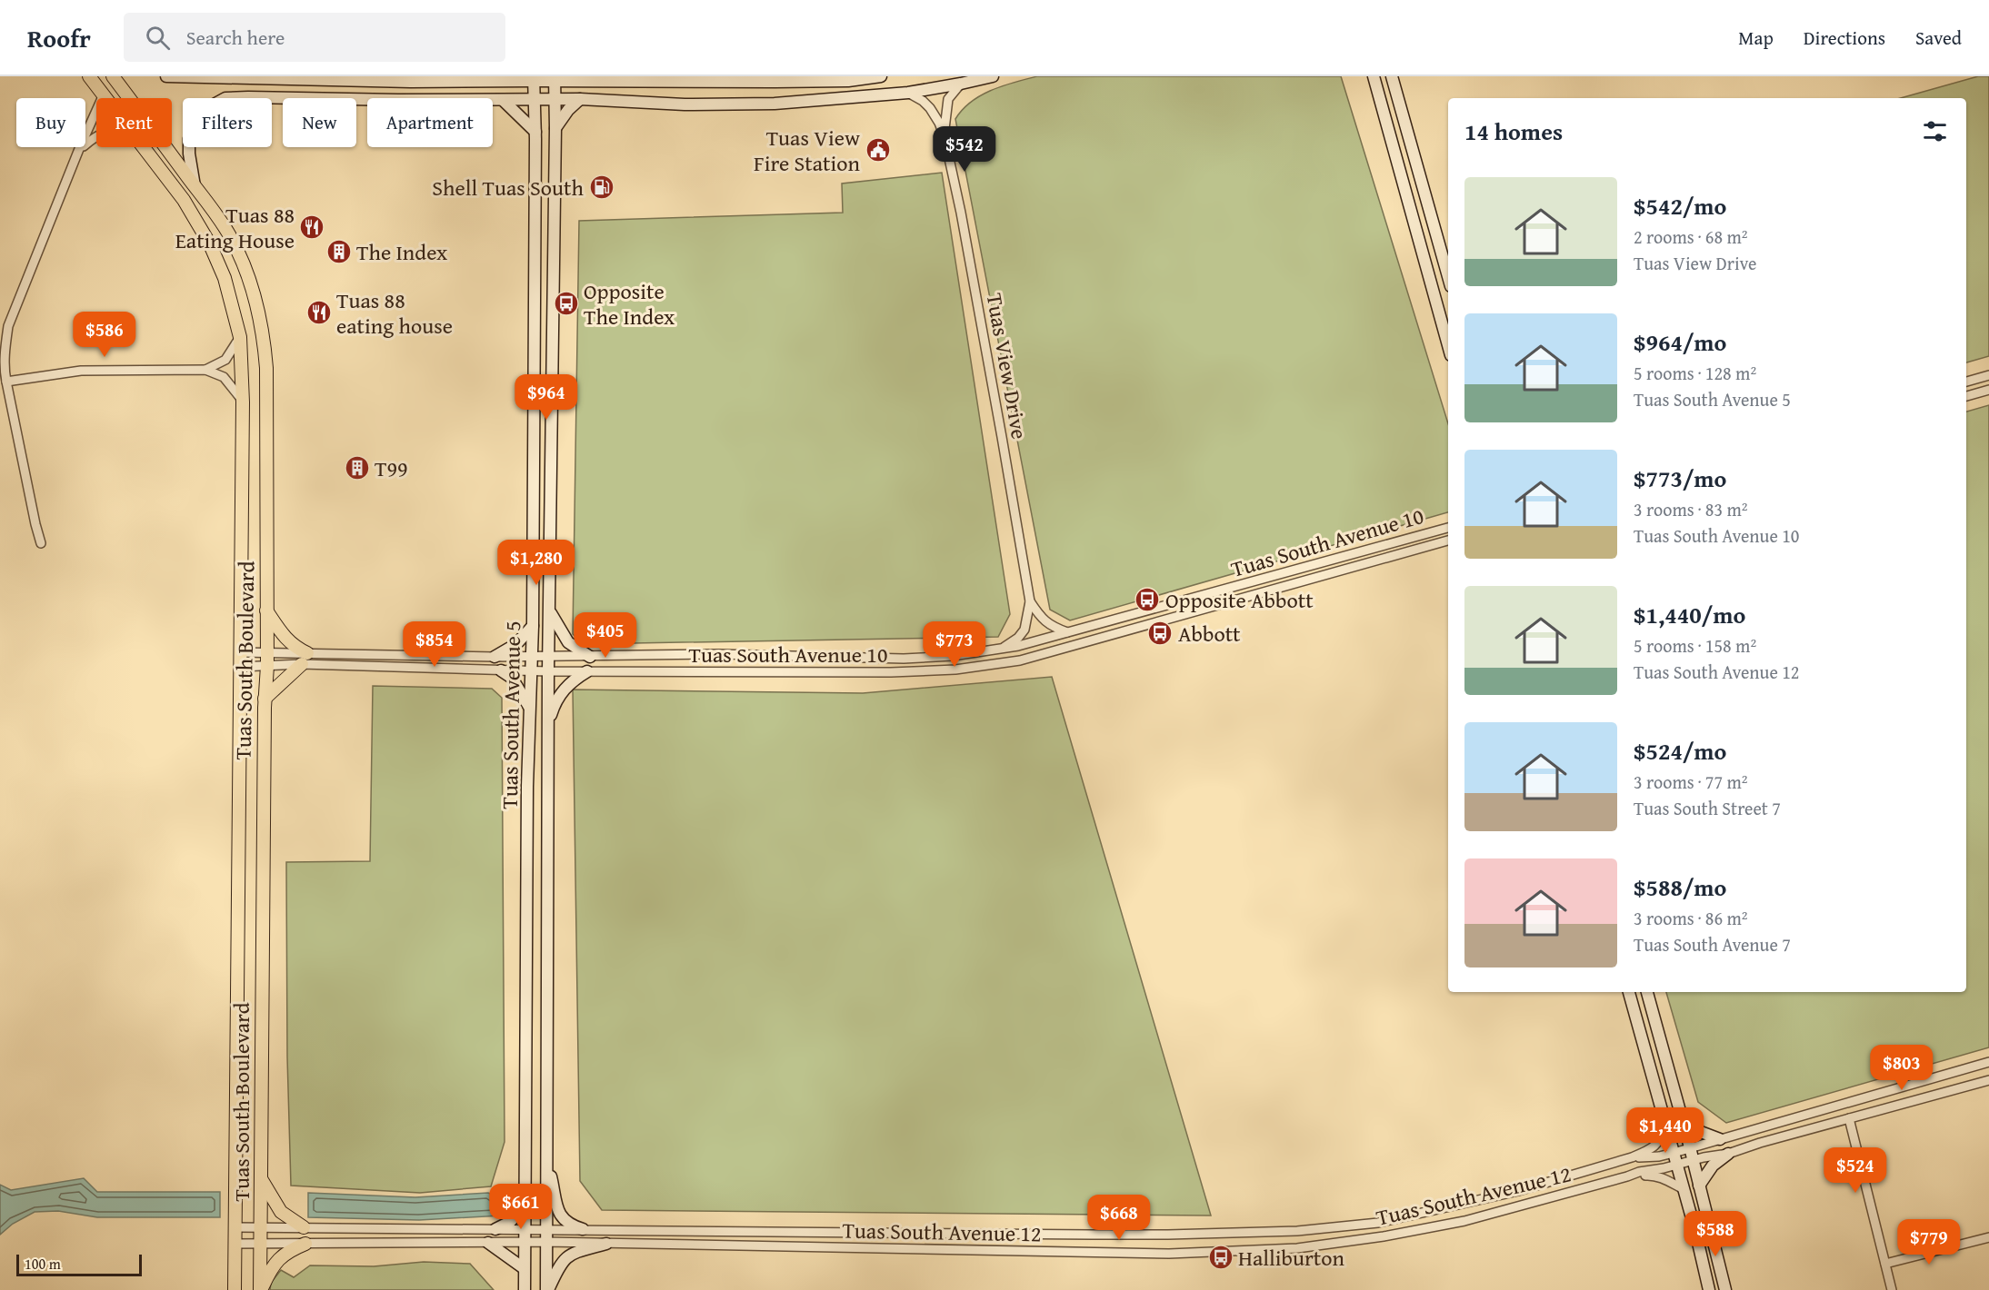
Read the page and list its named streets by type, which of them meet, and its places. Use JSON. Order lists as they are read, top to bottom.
{
  "streets": {
    "main road": ["Tuas South Boulevard", "Tuas South Avenue 5"],
    "street": ["Tuas View Drive", "Tuas South Avenue 10", "Tuas South Avenue 12"]
  },
  "crossings": [
    ["Tuas View Drive", "Tuas South Avenue 10"],
    ["Tuas South Avenue 10", "Tuas South Boulevard"],
    ["Tuas South Avenue 10", "Tuas South Avenue 5"],
    ["Tuas South Boulevard", "Tuas South Avenue 12"],
    ["Tuas South Avenue 5", "Tuas South Avenue 12"]
  ],
  "places": {
    "public building": ["Tuas View Fire Station"],
    "fuel station": ["Shell Tuas South"],
    "restaurant": ["Tuas 88 Eating House", "Tuas 88 eating house"],
    "building": ["The Index", "T99"],
    "bus stop": [
      "Opposite The Index",
      "Opposite Abbott",
      "Abbott",
      "Halliburton"
    ]
  },
  "scale_bar": "100 m",
  "page": {
    "header": "Roofr",
    "search": "Search here",
    "nav": ["Map", "Directions", "Saved"],
    "chip": [
      "Buy",
      "Rent",
      "Filters",
      "New",
      "Apartment"
    ],
    "heading": "14 homes",
    "price": [
      "$542",
      "$586",
      "$964",
      "$1,280",
      "$405",
      "$854",
      "$773",
      "$803",
      "$1,440",
      "$524",
      "$661",
      "$668",
      "$588",
      "$779"
    ],
    "list": [
      {
        "name": "$542/mo",
        "note": "2 rooms · 68 m² · Tuas View Drive"
      },
      {
        "name": "$964/mo",
        "note": "5 rooms · 128 m² · Tuas South Avenue 5"
      },
      {
        "name": "$773/mo",
        "note": "3 rooms · 83 m² · Tuas South Avenue 10"
      },
      {
        "name": "$1,440/mo",
        "note": "5 rooms · 158 m² · Tuas South Avenue 12"
      },
      {
        "name": "$524/mo",
        "note": "3 rooms · 77 m² · Tuas South Street 7"
      },
      {
        "name": "$588/mo",
        "note": "3 rooms · 86 m² · Tuas South Avenue 7"
      }
    ],
    "scale": "100 m"
  }
}
